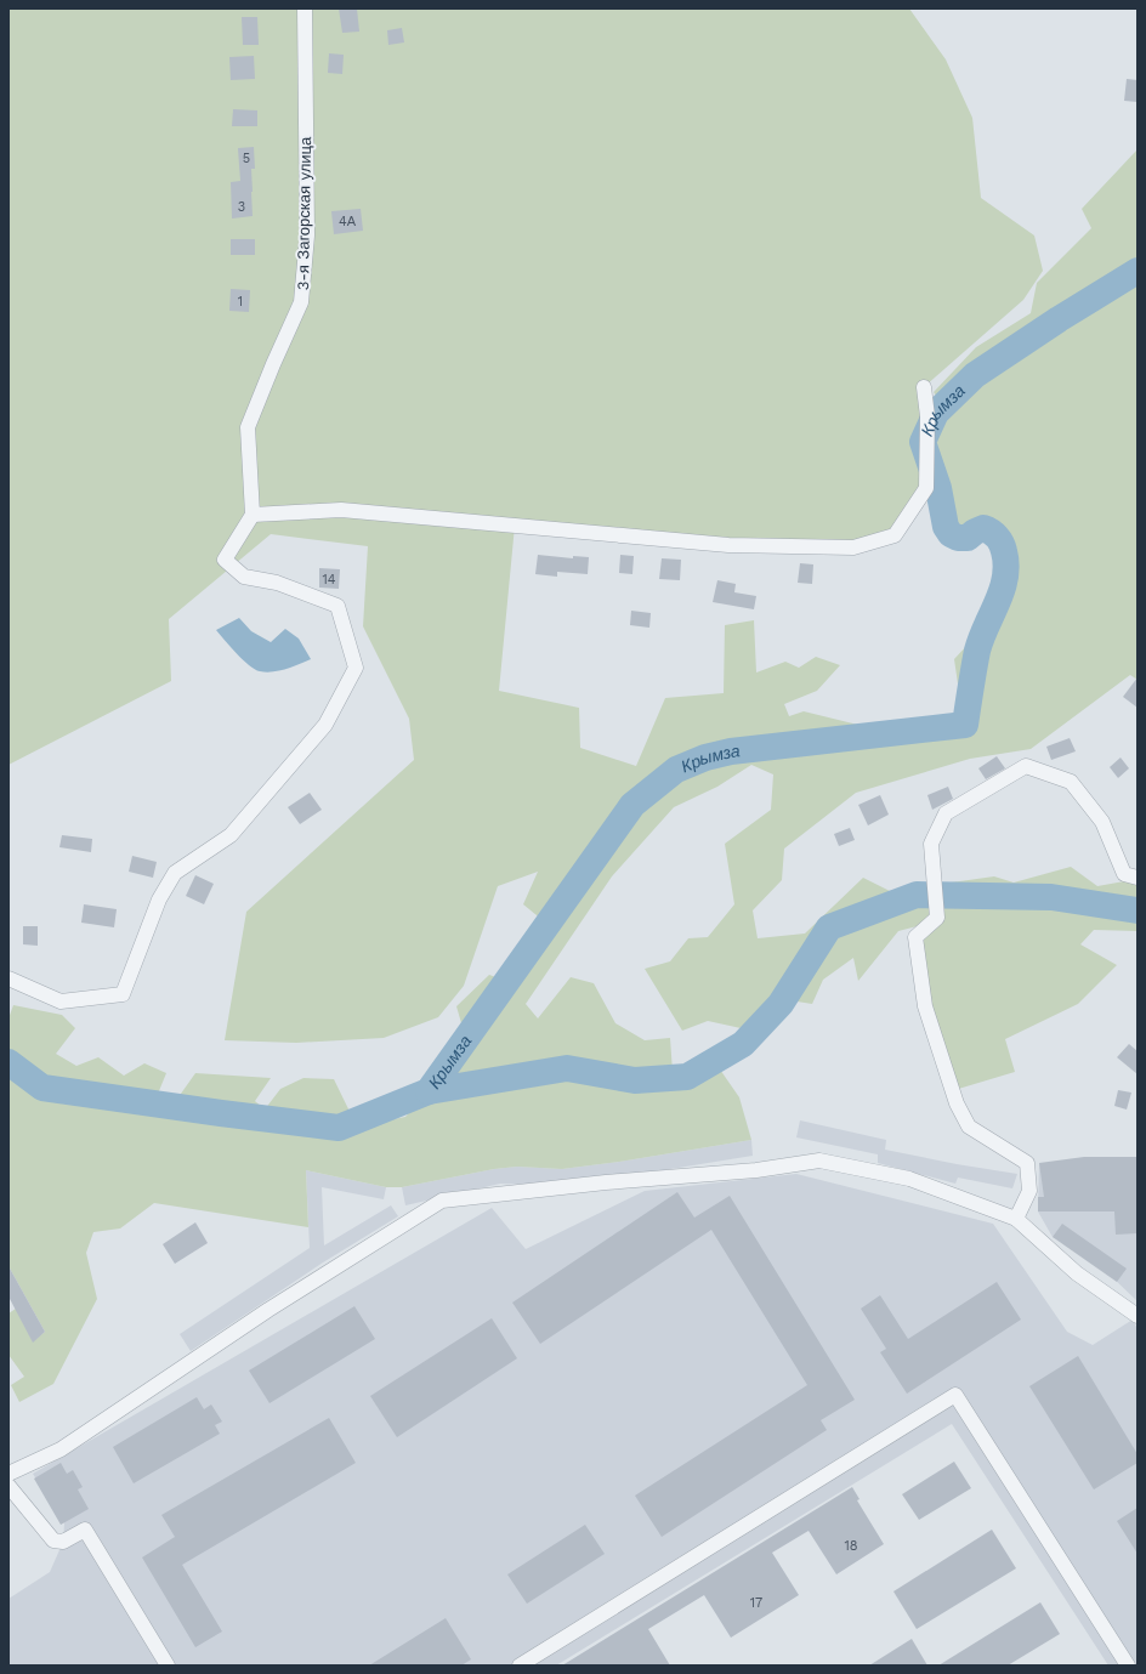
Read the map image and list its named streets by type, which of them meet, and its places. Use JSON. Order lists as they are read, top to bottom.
{
  "streets": {
    "street": ["3-я Загорская улица"]
  },
  "water": ["Крымза"],
  "house_numbers": [
    "5",
    "3",
    "4А",
    "1",
    "14",
    "18",
    "17"
  ]
}
